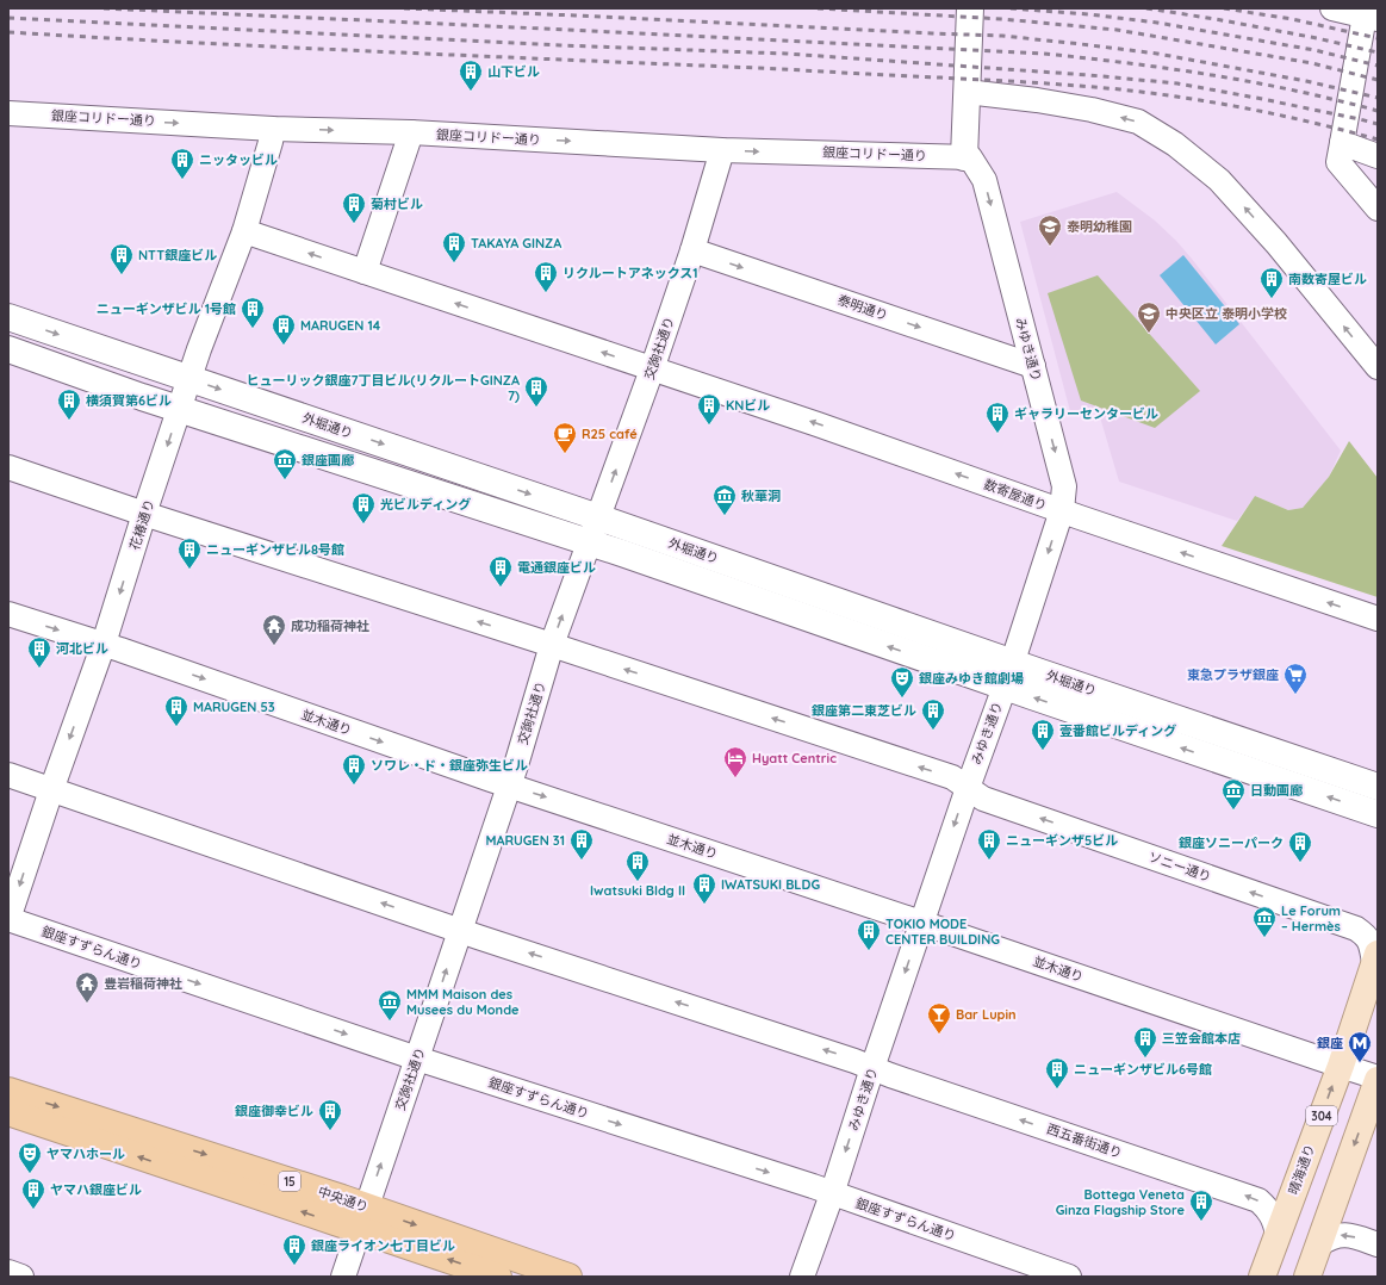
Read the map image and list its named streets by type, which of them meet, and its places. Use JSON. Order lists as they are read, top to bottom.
{
  "streets": {
    "highway": ["15", "中央通り"],
    "main road": ["外堀通り", "304", "晴海通り"],
    "street": [
      "銀座コリドー通り",
      "泰明通り",
      "交詢社通り",
      "みゆき通り",
      "数寄屋通り",
      "花椿通り",
      "並木通り",
      "ソニー通り",
      "銀座すずらん通り",
      "西五番街通り"
    ]
  },
  "crossings": [
    ["銀座コリドー通り", "交詢社通り"],
    ["銀座コリドー通り", "みゆき通り"],
    ["銀座コリドー通り", "花椿通り"],
    ["泰明通り", "交詢社通り"],
    ["泰明通り", "みゆき通り"],
    ["交詢社通り", "外堀通り"],
    ["交詢社通り", "数寄屋通り"],
    ["交詢社通り", "並木通り"],
    ["交詢社通り", "ソニー通り"],
    ["交詢社通り", "銀座すずらん通り"],
    ["交詢社通り", "西五番街通り"],
    ["交詢社通り", "中央通り"],
    ["みゆき通り", "外堀通り"],
    ["みゆき通り", "数寄屋通り"],
    ["みゆき通り", "並木通り"],
    ["みゆき通り", "ソニー通り"],
    ["みゆき通り", "銀座すずらん通り"],
    ["みゆき通り", "西五番街通り"],
    ["外堀通り", "花椿通り"],
    ["数寄屋通り", "花椿通り"],
    ["花椿通り", "並木通り"],
    ["花椿通り", "ソニー通り"],
    ["花椿通り", "銀座すずらん通り"],
    ["花椿通り", "西五番街通り"],
    ["並木通り", "晴海通り"],
    ["ソニー通り", "晴海通り"],
    ["西五番街通り", "晴海通り"]
  ],
  "one_way": [
    "銀座コリドー通り",
    "泰明通り",
    "交詢社通り",
    "みゆき通り",
    "数寄屋通り",
    "花椿通り",
    "並木通り",
    "ソニー通り",
    "銀座すずらん通り",
    "西五番街通り"
  ],
  "places": {
    "building": [
      "山下ビル",
      "ニッタッビル",
      "菊村ビル",
      "TAKAYA GINZA",
      "NTT銀座ビル",
      "リクルートアネックス1",
      "南数寄屋ビル",
      "ニューギンザビル 1号館",
      "MARUGEN 14",
      "ヒューリック銀座7丁目ビル(リクルートGINZA 7)",
      "横須賀第6ビル",
      "KNビル",
      "ギャラリーセンタービル",
      "光ビルディング",
      "ニューギンザビル8号館",
      "電通銀座ビル",
      "河北ビル",
      "MARUGEN 53",
      "銀座第二東芝ビル",
      "壹番館ビルディング",
      "ソワレ・ド・銀座弥生ビル",
      "MARUGEN 31",
      "ニューギンザ5ビル",
      "銀座ソニーパーク",
      "Iwatsuki Bldg II",
      "IWATSUKI BLDG",
      "TOKIO MODE CENTER BUILDING",
      "三笠会館本店",
      "ニューギンザビル6号館",
      "銀座御幸ビル",
      "ヤマハ銀座ビル",
      "Bottega Veneta Ginza Flagship Store",
      "銀座ライオン七丁目ビル"
    ],
    "school or university": ["泰明幼稚園", "中央区立 泰明小学校"],
    "cafe": ["R25 café"],
    "museum": [
      "銀座画廊",
      "秋華洞",
      "日動画廊",
      "Le Forum – Hermès",
      "MMM Maison des Musees du Monde"
    ],
    "temple": ["成功稲荷神社", "豊岩稲荷神社"],
    "supermarket": ["東急プラザ銀座"],
    "theatre": ["銀座みゆき館劇場", "ヤマハホール"],
    "hotel": ["Hyatt Centric"],
    "bar": ["Bar Lupin"],
    "metro station": ["銀座"]
  }
}
